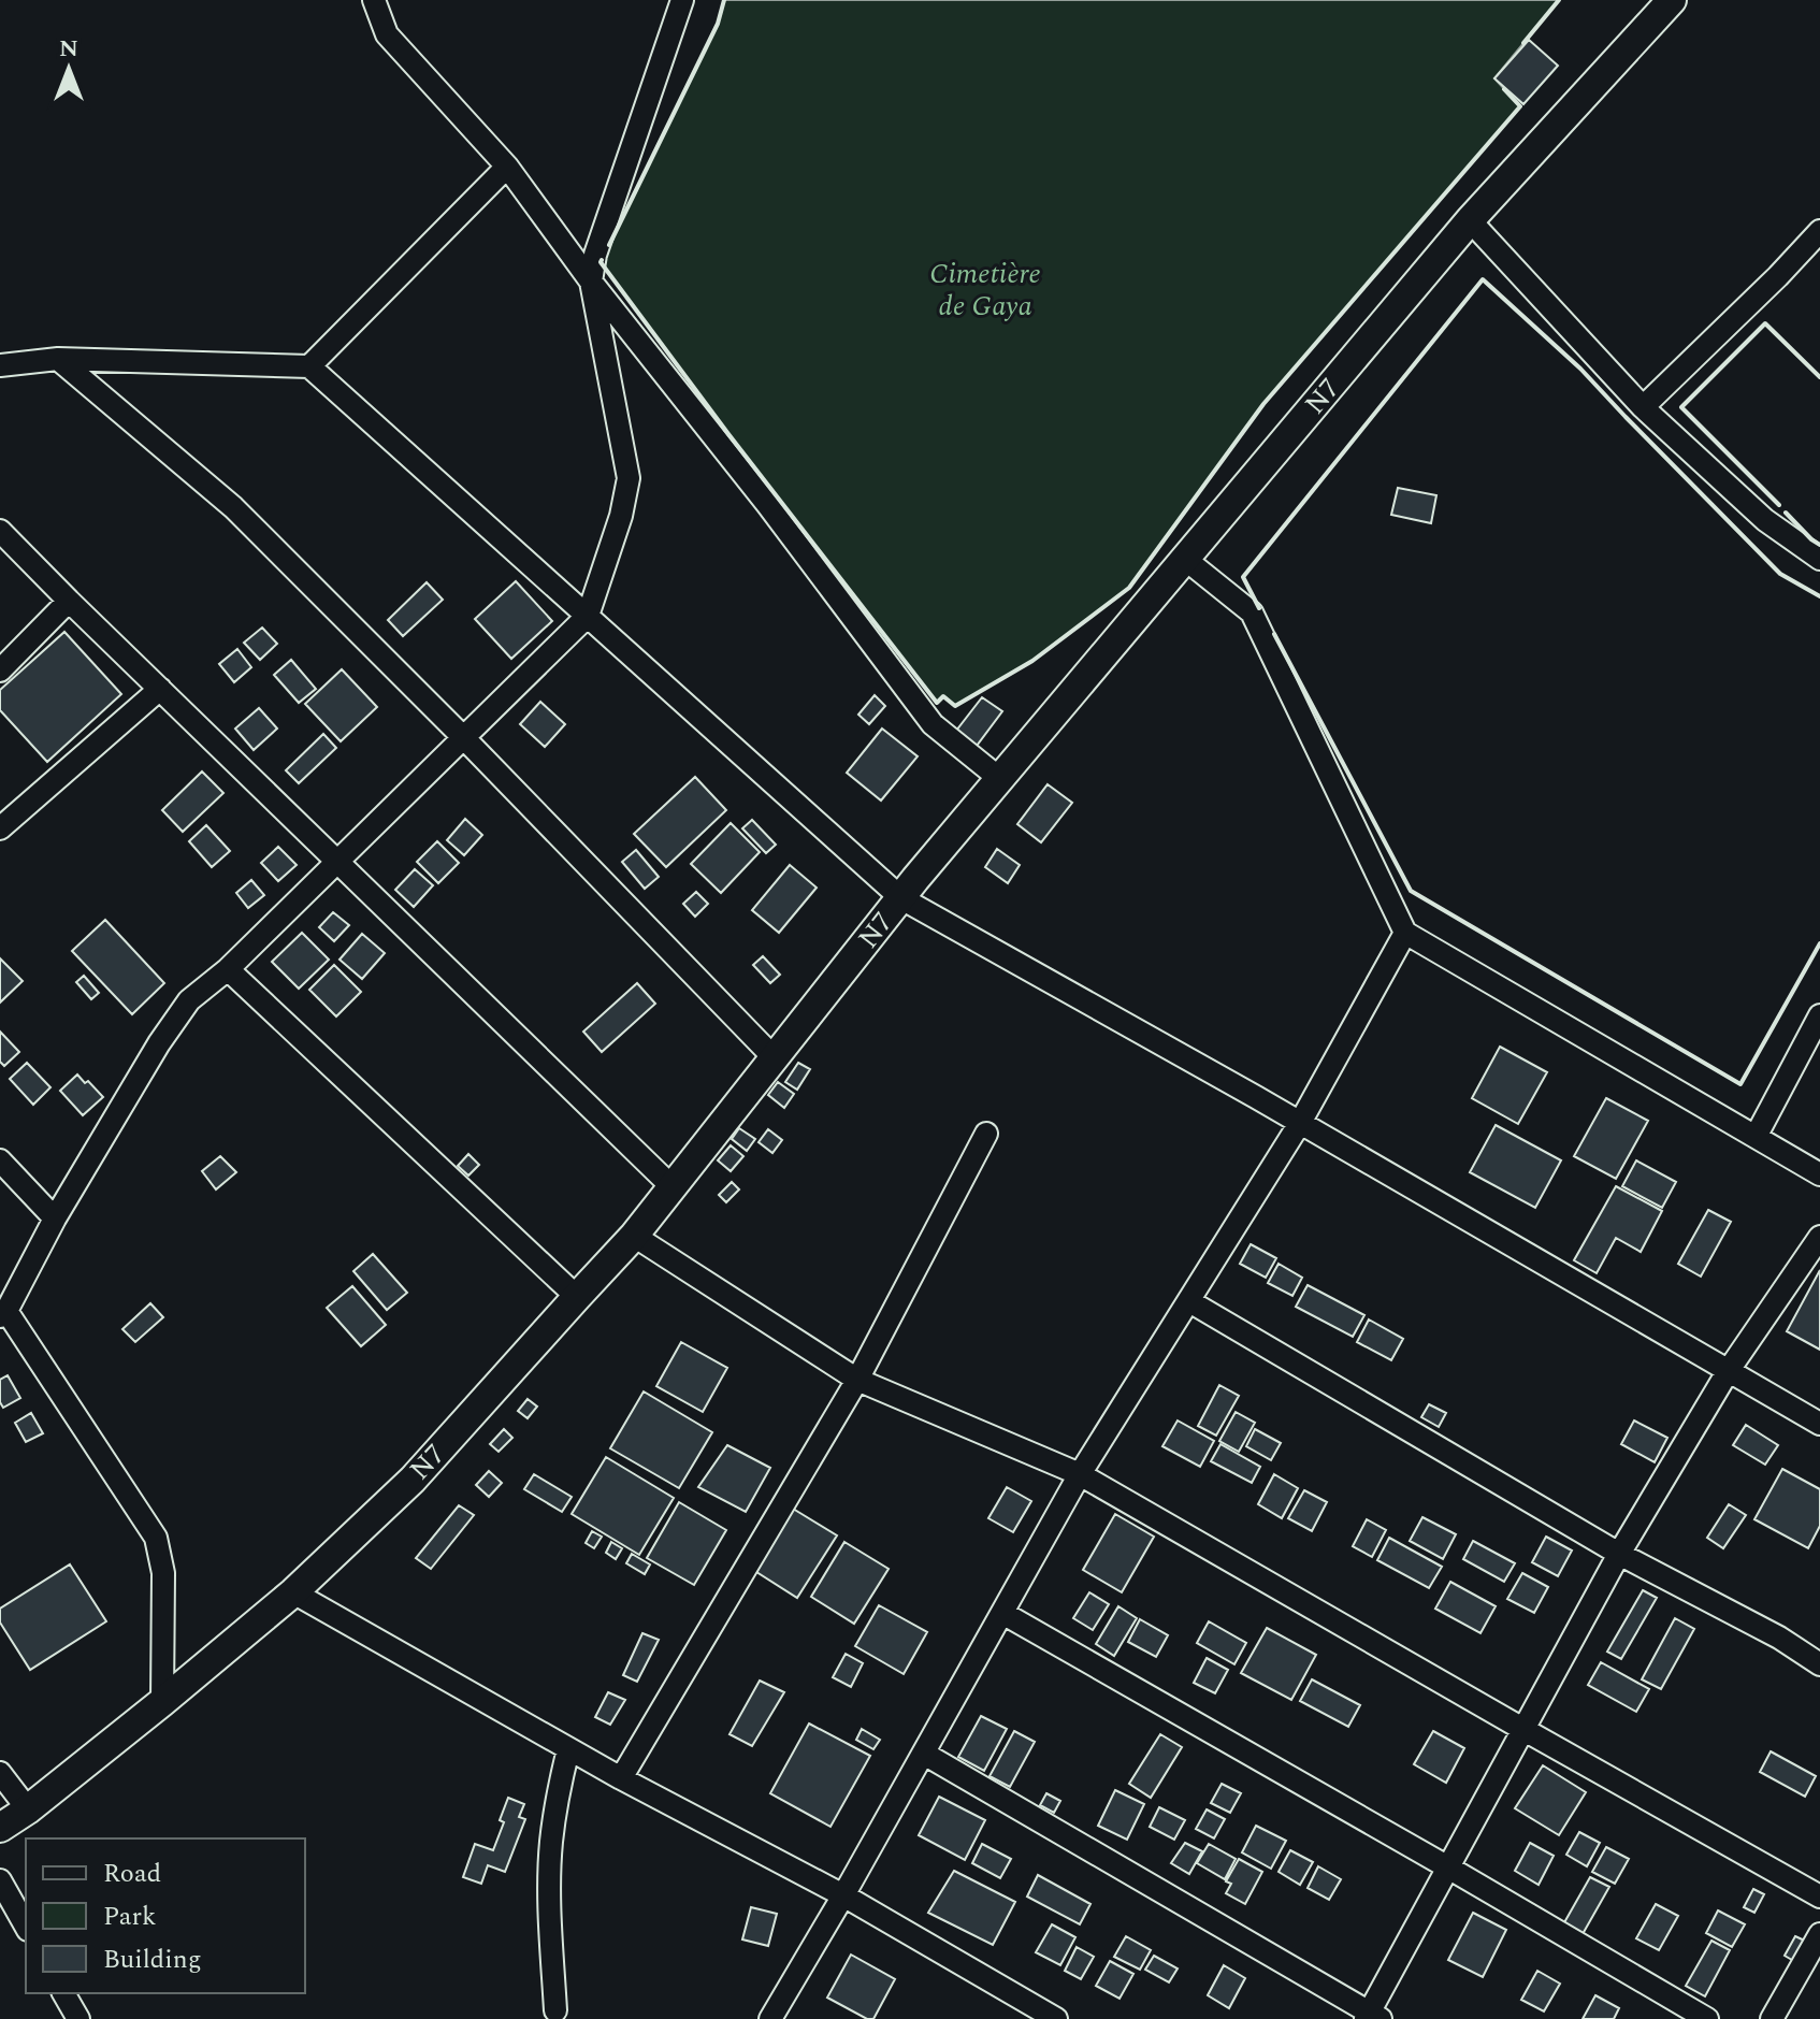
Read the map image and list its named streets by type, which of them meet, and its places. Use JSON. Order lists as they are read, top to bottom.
{
  "streets": {
    "main road": ["N7"]
  },
  "parks": ["Cimetière de Gaya"],
  "legend": ["Road", "Park", "Building"],
  "north": "top"
}
